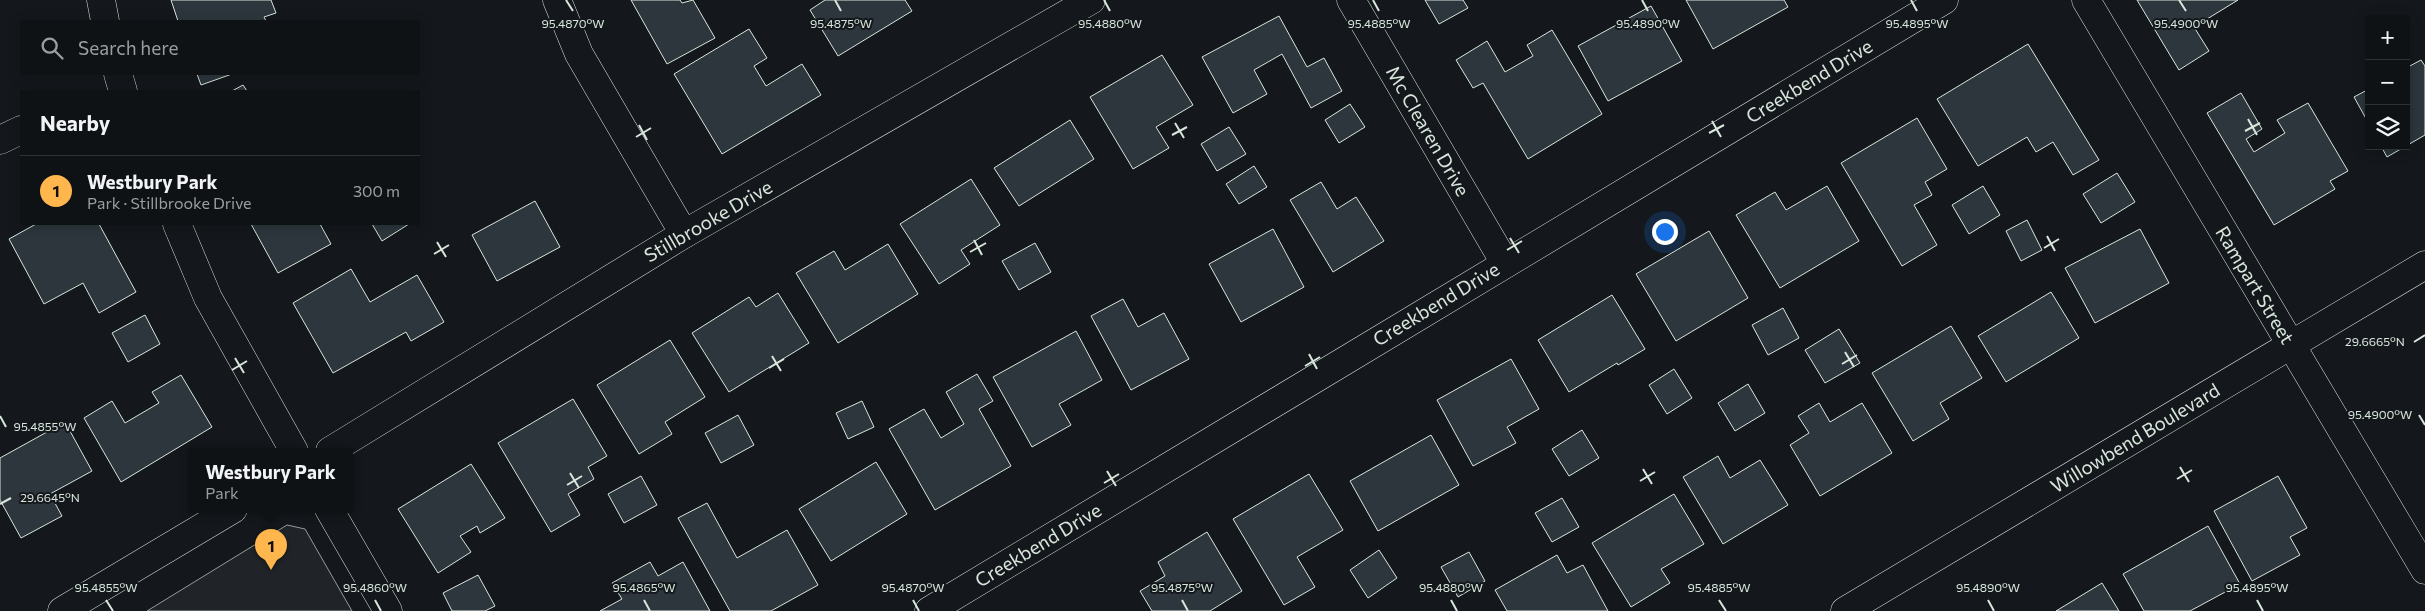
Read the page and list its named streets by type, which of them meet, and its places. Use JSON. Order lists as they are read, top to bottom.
{
  "streets": {
    "street": [
      "Creekbend Drive",
      "Mc Clearen Drive",
      "Stillbrooke Drive",
      "Rampart Street",
      "Willowbend Boulevard"
    ]
  },
  "crossings": [
    ["Creekbend Drive", "Mc Clearen Drive"],
    ["Rampart Street", "Willowbend Boulevard"]
  ],
  "page": {
    "map_buttons": ["+", "−"],
    "search": "Search here",
    "heading": "Nearby",
    "list": [
      {
        "mark": "1",
        "name": "Westbury Park",
        "note": "Park · Stillbrooke Drive",
        "value": "300 m"
      }
    ],
    "popup": ["Westbury Park", "Park"],
    "pins": "1"
  },
  "coordinates": [
    "95.4870°W",
    "95.4875°W",
    "95.4880°W",
    "95.4885°W",
    "95.4890°W",
    "95.4895°W",
    "95.4900°W",
    "29.6665°N",
    "95.4855°W",
    "29.6645°N",
    "95.4860°W",
    "95.4865°W"
  ]
}
